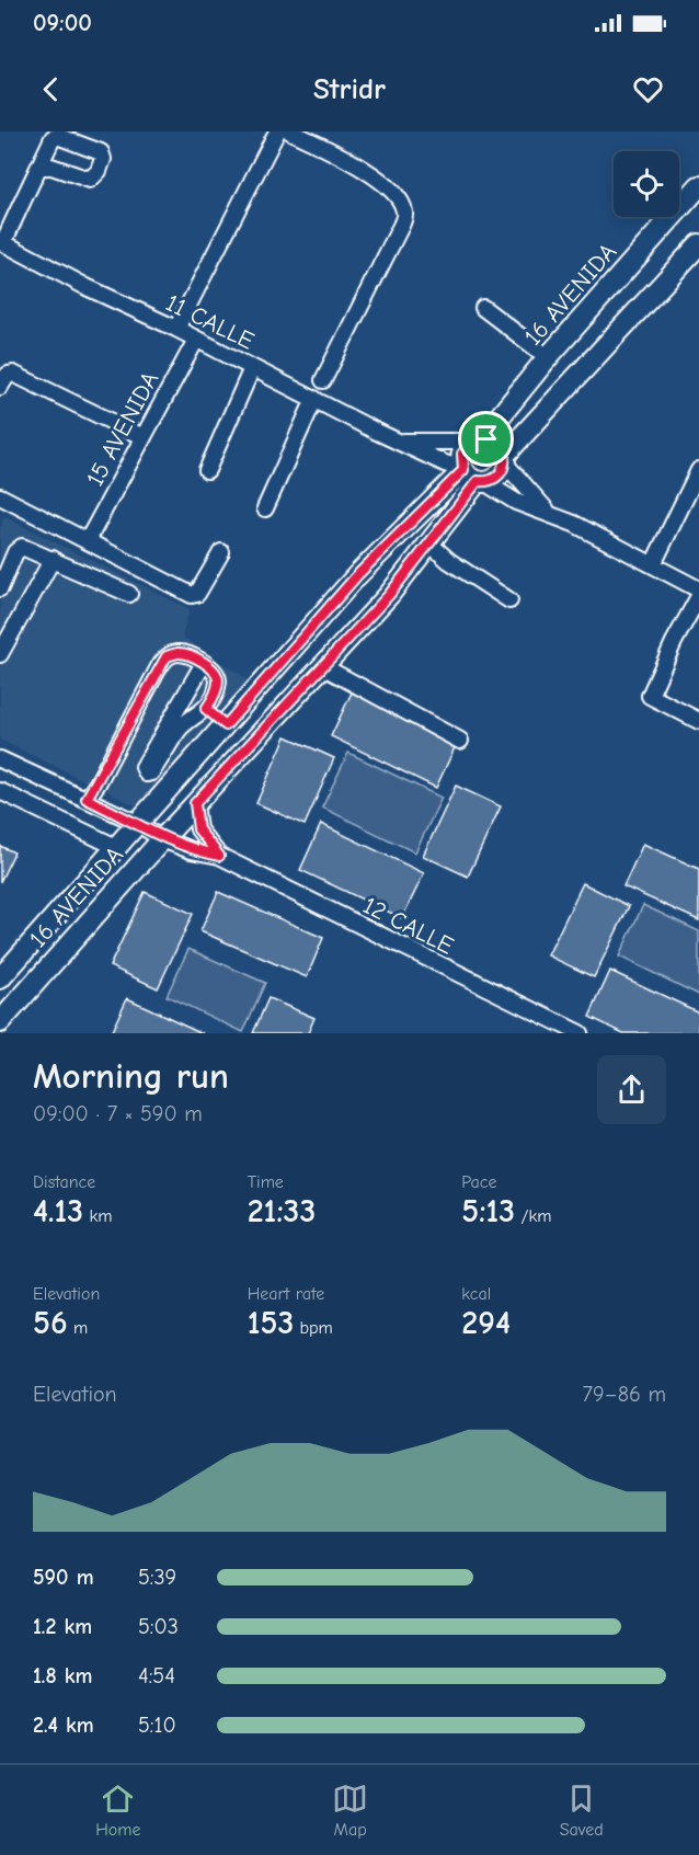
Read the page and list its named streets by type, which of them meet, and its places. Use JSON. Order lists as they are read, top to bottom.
{
  "streets": {
    "main road": ["16 AVENIDA"],
    "street": ["11 CALLE", "15 AVENIDA", "12 CALLE"]
  },
  "crossings": [
    ["16 AVENIDA", "11 CALLE"],
    ["16 AVENIDA", "12 CALLE"],
    ["11 CALLE", "15 AVENIDA"]
  ],
  "page": {
    "status": "09:00",
    "header": "Stridr",
    "heading": ["Morning run", "09:00 · 7 × 590 m"],
    "stats": [
      ["Distance", "4.13 km"],
      ["Time", "21:33"],
      ["Pace", "5:13 /km"],
      ["Elevation", "56 m"],
      ["Heart rate", "153 bpm"],
      ["kcal", "294"]
    ],
    "chart": ["Elevation", "79–86 m"],
    "list": [
      {
        "name": "590 m",
        "note": "5:39"
      },
      {
        "name": "1.2 km",
        "note": "5:03"
      },
      {
        "name": "1.8 km",
        "note": "4:54"
      },
      {
        "name": "2.4 km",
        "note": "5:10"
      }
    ],
    "tabs": ["Home", "Map", "Saved"]
  }
}
